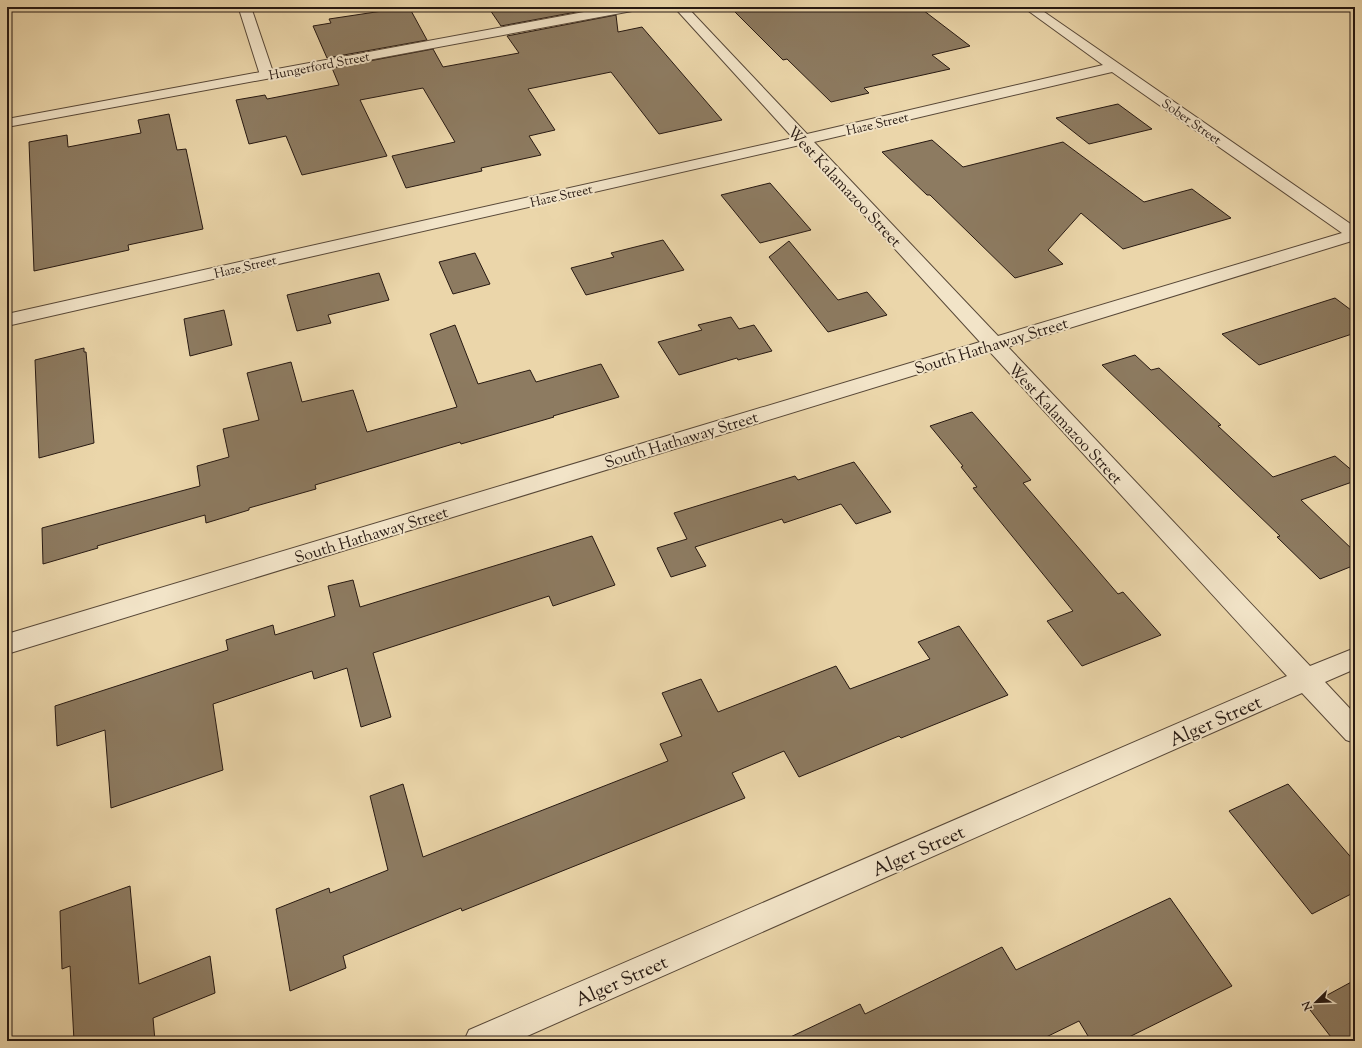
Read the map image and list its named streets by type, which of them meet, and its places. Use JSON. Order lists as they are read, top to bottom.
{
  "streets": {
    "street": [
      "Hungerford Street",
      "Sober Street",
      "Haze Street",
      "West Kalamazoo Street",
      "South Hathaway Street",
      "Alger Street"
    ]
  },
  "crossings": [
    ["Sober Street", "Haze Street"],
    ["Sober Street", "South Hathaway Street"],
    ["Haze Street", "West Kalamazoo Street"],
    ["West Kalamazoo Street", "South Hathaway Street"],
    ["West Kalamazoo Street", "Alger Street"]
  ],
  "north": "bottom left"
}
